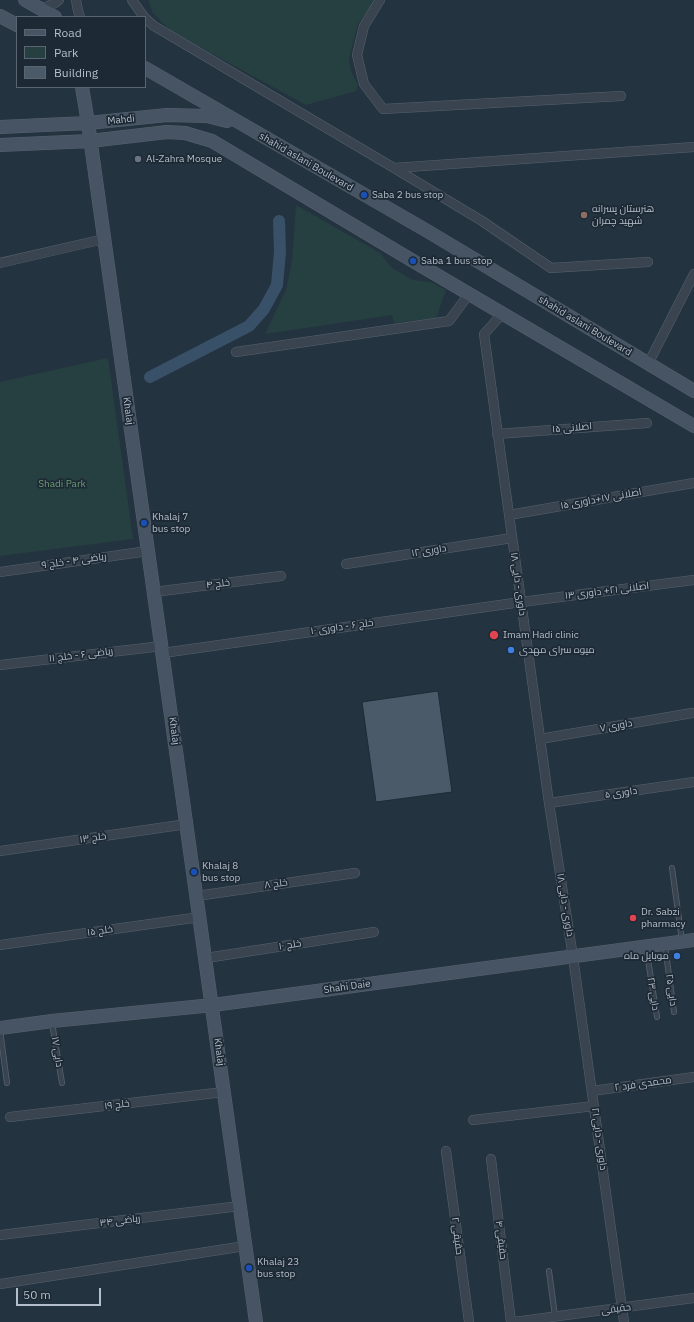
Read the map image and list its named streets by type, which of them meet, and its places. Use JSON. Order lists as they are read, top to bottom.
{
  "streets": {
    "street": [
      "Mahdi",
      "shahid aslani Boulevard",
      "Khalaj",
      "اصلانی ۱۵",
      "اصلانی ۱۷+داوری ۱۵",
      "داوری ۱۲",
      "ریاضی ۴ - خلج ۹",
      "خلج ۴",
      "داوری - دایی ۱۸",
      "اصلانی ۲۱+ داوری ۱۳",
      "خلج ۶ - داوری ۱۰",
      "ریاضی ۶ - خلج ۱۱",
      "داوری ۷",
      "داوری ۵",
      "خلج ۱۳",
      "خلج ۸",
      "خلج ۱۵",
      "خلج ۱۰",
      "Shahi Daie",
      "محمدی فرد ۲",
      "خلج ۱۹",
      "داوری - دایی ۲۱",
      "ریاضی ۳۴",
      "حقیقی ۲",
      "حقیقی ۴",
      "حقیقی"
    ],
    "lane": ["دایی ۲۵", "دایی ۲۳", "دایی ۱۷"]
  },
  "crossings": [
    ["Mahdi", "shahid aslani Boulevard"],
    ["Mahdi", "Khalaj"],
    ["Khalaj", "ریاضی ۴ - خلج ۹"],
    ["Khalaj", "خلج ۴"],
    ["Khalaj", "خلج ۶ - داوری ۱۰"],
    ["Khalaj", "ریاضی ۶ - خلج ۱۱"],
    ["Khalaj", "خلج ۱۳"],
    ["Khalaj", "خلج ۸"],
    ["Khalaj", "خلج ۱۵"],
    ["Khalaj", "خلج ۱۰"],
    ["Khalaj", "Shahi Daie"],
    ["Khalaj", "خلج ۱۹"],
    ["Khalaj", "ریاضی ۳۴"],
    ["اصلانی ۱۵", "داوری - دایی ۱۸"],
    ["اصلانی ۱۷+داوری ۱۵", "داوری - دایی ۱۸"],
    ["داوری ۱۲", "داوری - دایی ۱۸"],
    ["داوری - دایی ۱۸", "اصلانی ۲۱+ داوری ۱۳"],
    ["داوری - دایی ۱۸", "خلج ۶ - داوری ۱۰"],
    ["داوری - دایی ۱۸", "داوری ۷"],
    ["داوری - دایی ۱۸", "داوری ۵"],
    ["داوری - دایی ۱۸", "Shahi Daie"],
    ["داوری - دایی ۱۸", "داوری - دایی ۲۱"],
    ["اصلانی ۲۱+ داوری ۱۳", "خلج ۶ - داوری ۱۰"],
    ["خلج ۶ - داوری ۱۰", "ریاضی ۶ - خلج ۱۱"],
    ["Shahi Daie", "دایی ۲۵"],
    ["Shahi Daie", "دایی ۲۳"],
    ["Shahi Daie", "دایی ۱۷"],
    ["Shahi Daie", "داوری - دایی ۲۱"],
    ["محمدی فرد ۲", "داوری - دایی ۲۱"],
    ["داوری - دایی ۲۱", "حقیقی"],
    ["حقیقی ۴", "حقیقی"]
  ],
  "parks": ["Shadi Park"],
  "places": [
    "Al-Zahra Mosque",
    "Saba 2 bus stop",
    "هنرستان پسرانه شهید چمران",
    "Saba 1 bus stop",
    "Khalaj 7 bus stop",
    "Imam Hadi clinic",
    "میوه سرای مهدی",
    "Khalaj 8 bus stop",
    "Dr. Sabzi pharmacy",
    "موبایل ماه",
    "Khalaj 23 bus stop"
  ],
  "legend": ["Road", "Park", "Building"],
  "scale_bar": "50 m"
}
